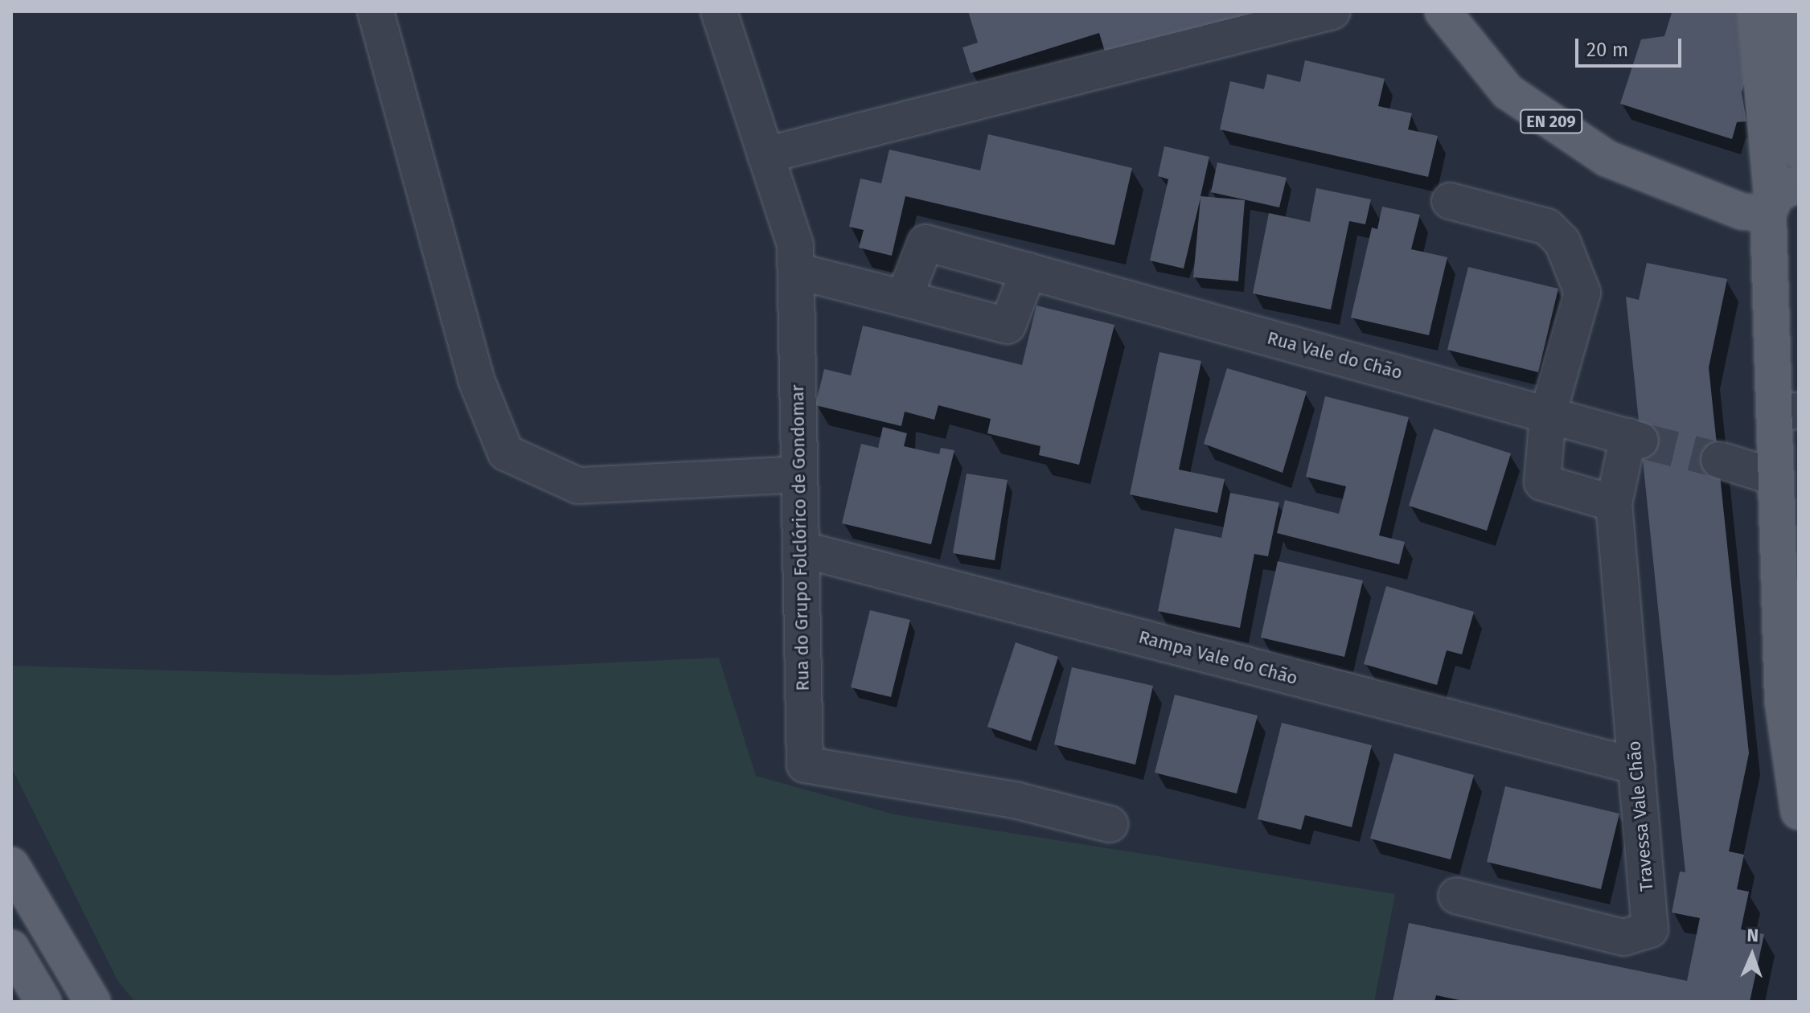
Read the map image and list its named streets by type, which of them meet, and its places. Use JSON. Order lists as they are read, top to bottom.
{
  "streets": {
    "main road": ["EN 209"],
    "street": [
      "Rua Vale do Chão",
      "Rua do Grupo Folclórico de Gondomar",
      "Rampa Vale do Chão",
      "Travessa Vale Chão"
    ]
  },
  "crossings": [
    ["Rua Vale do Chão", "Travessa Vale Chão"],
    ["Rua do Grupo Folclórico de Gondomar", "Rampa Vale do Chão"],
    ["Rampa Vale do Chão", "Travessa Vale Chão"]
  ],
  "scale_bar": "20 m",
  "north": "top"
}
